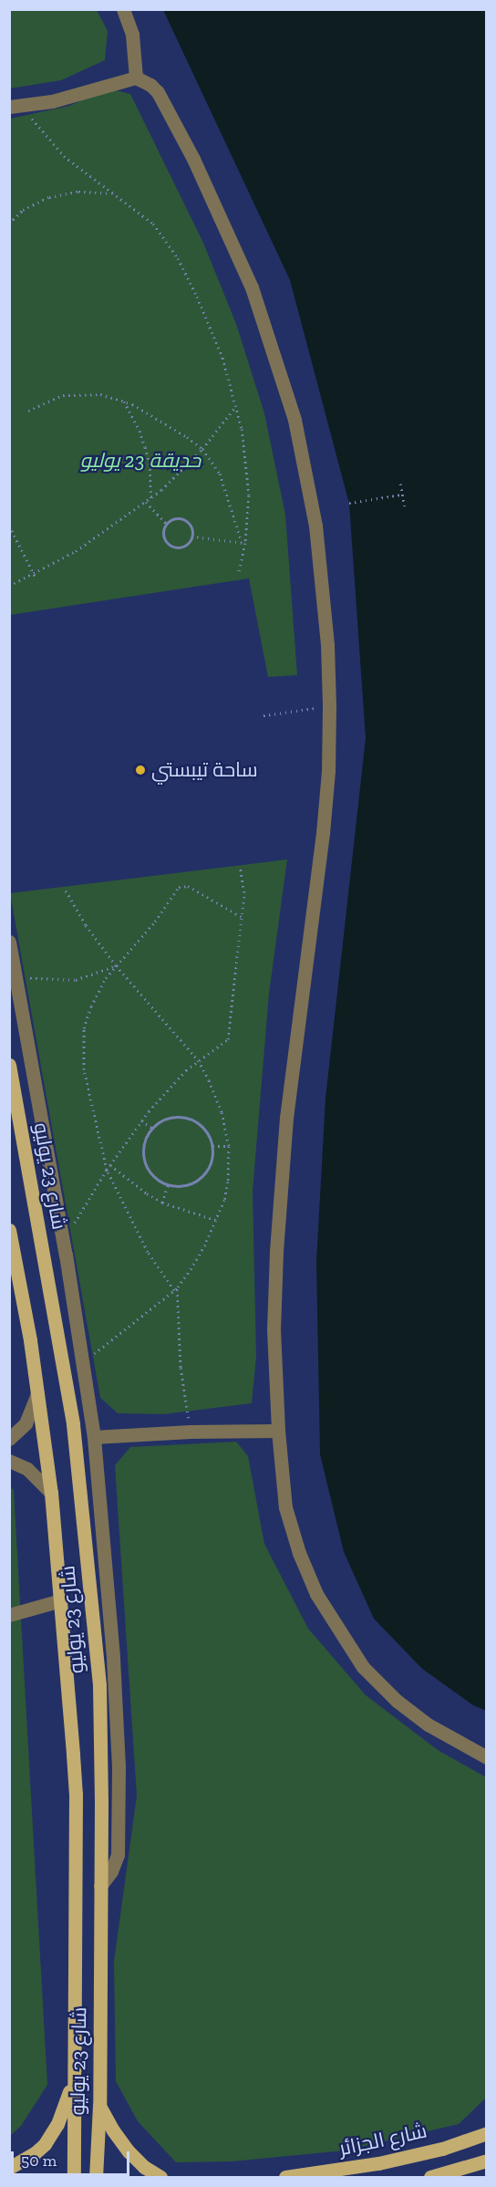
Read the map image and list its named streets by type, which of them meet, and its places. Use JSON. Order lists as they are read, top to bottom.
{
  "streets": {
    "main road": ["شارع 23 يوليو", "شارع الجزائر"]
  },
  "parks": ["حديقة 23 يوليو"],
  "places": ["ساحة تيبستي"],
  "scale_bar": "50 m"
}
